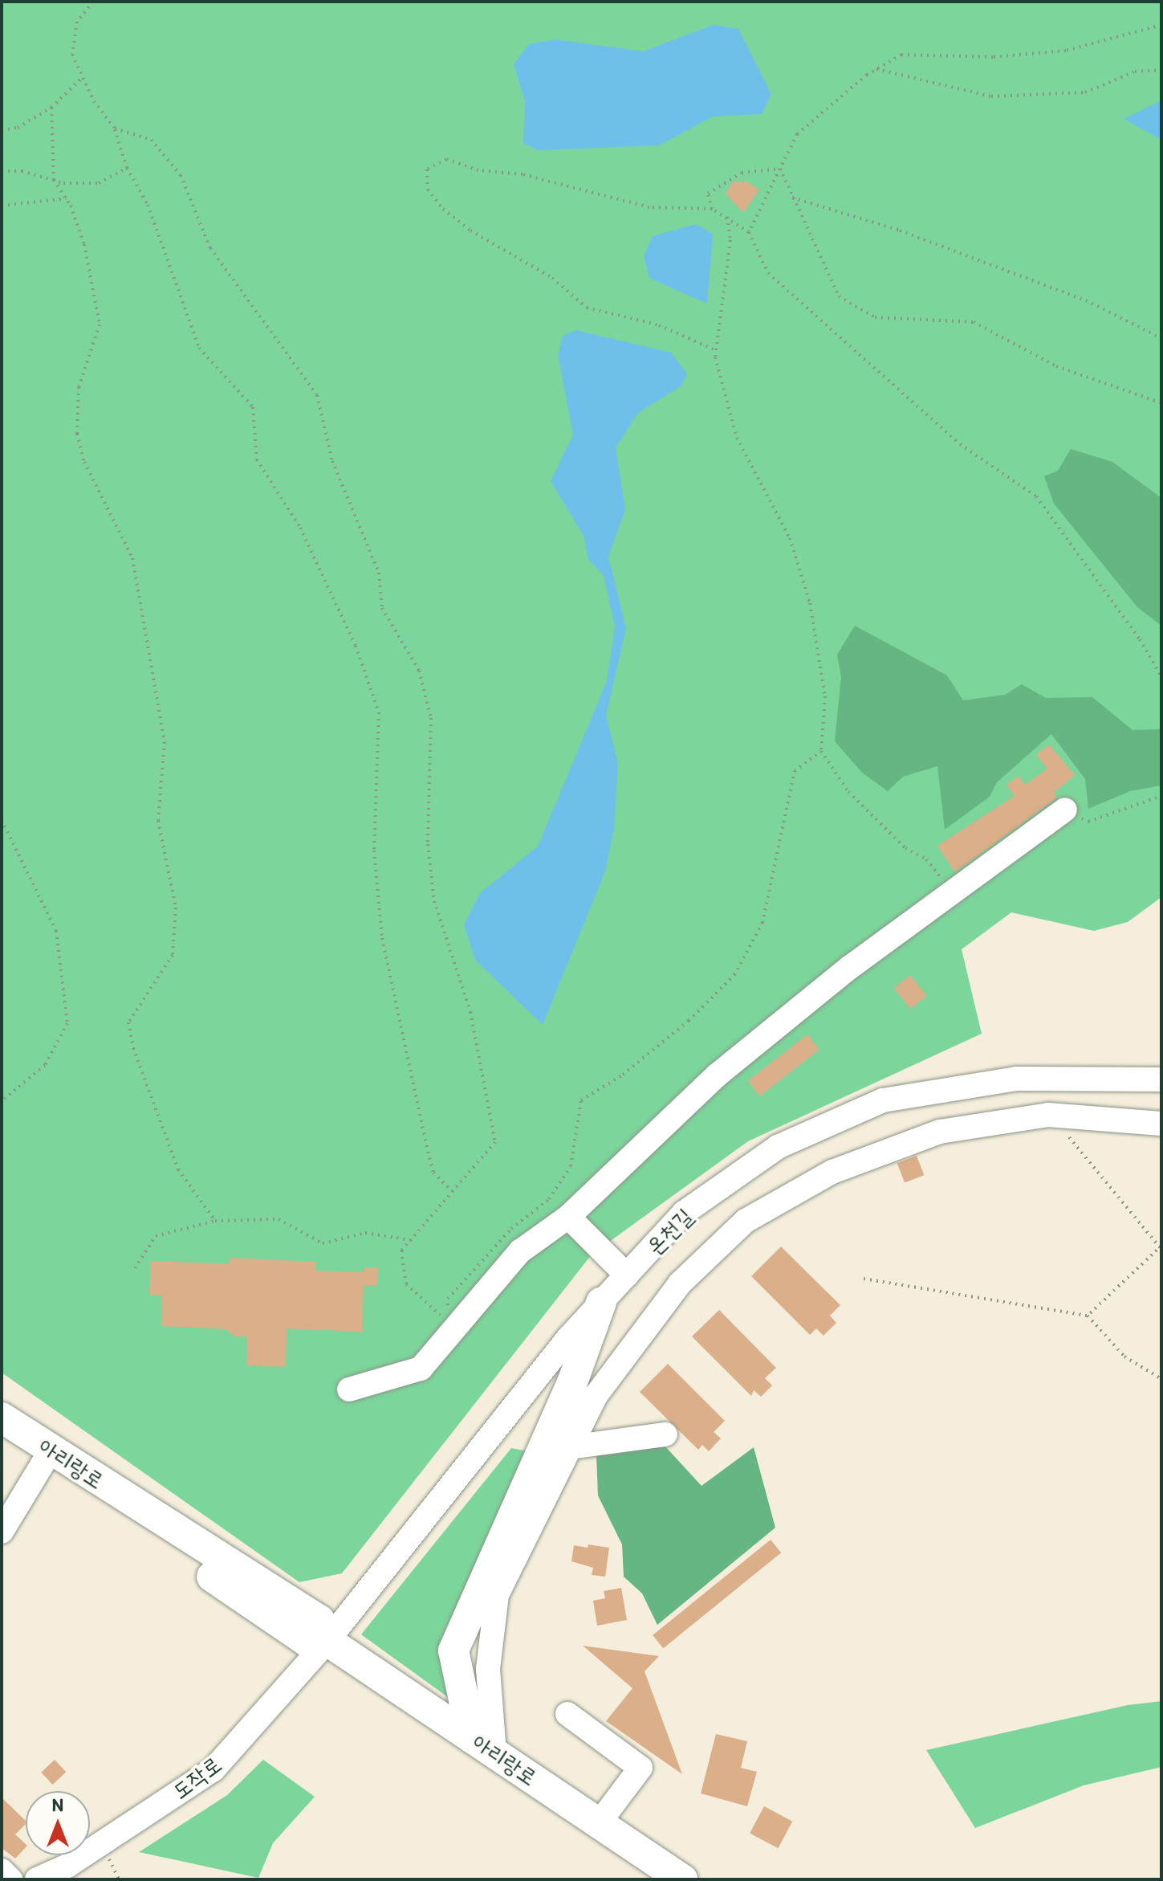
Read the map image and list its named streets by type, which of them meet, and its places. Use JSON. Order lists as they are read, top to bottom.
{
  "streets": {
    "main road": ["아리랑로"],
    "street": ["온천길", "도작로"]
  },
  "crossings": [
    ["온천길", "아리랑로"],
    ["온천길", "도작로"],
    ["아리랑로", "도작로"]
  ],
  "north": "top"
}
